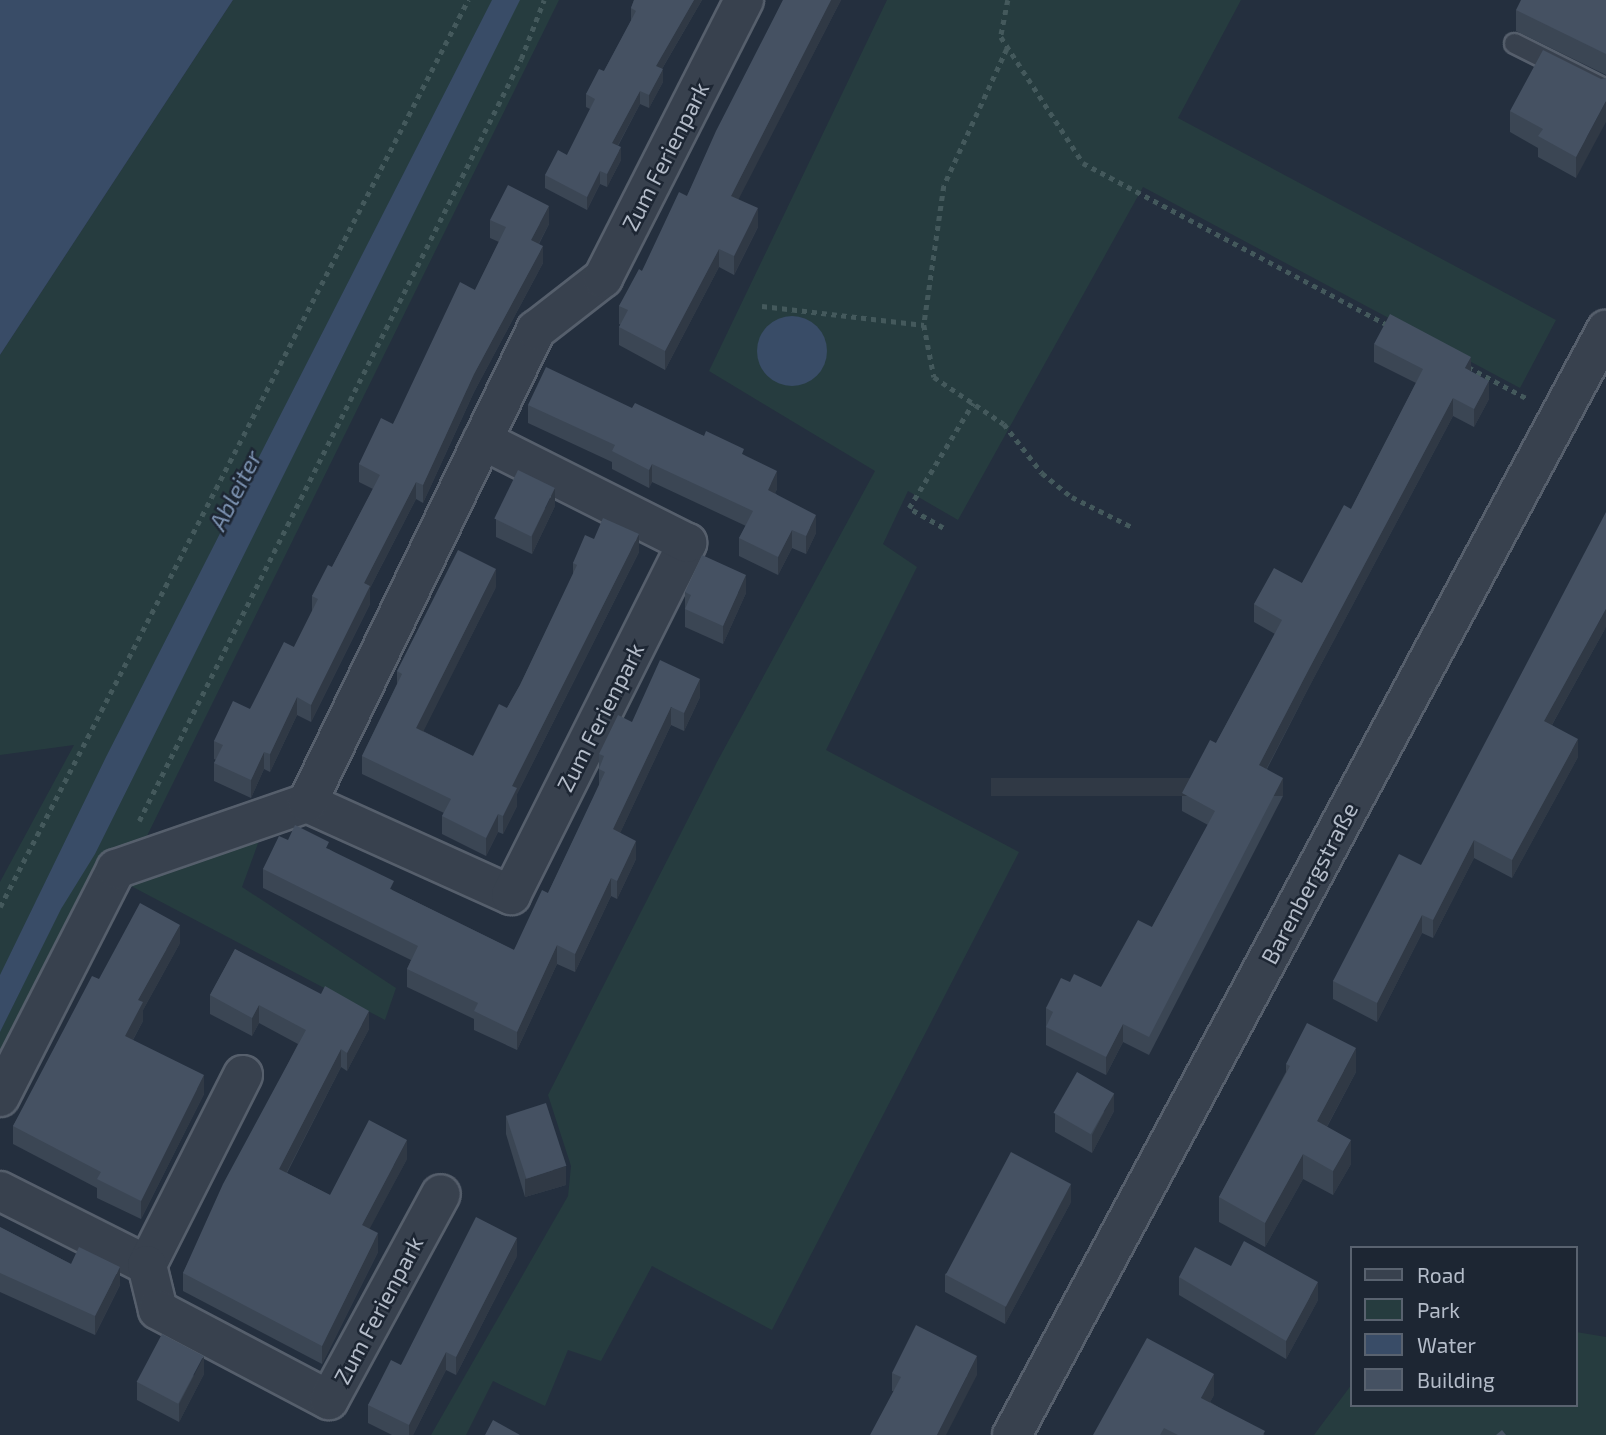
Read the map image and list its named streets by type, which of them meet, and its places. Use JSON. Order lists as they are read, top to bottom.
{
  "streets": {
    "street": ["Zum Ferienpark", "Barenbergstraße"]
  },
  "water": ["Ableiter"],
  "legend": [
    "Road",
    "Park",
    "Water",
    "Building"
  ]
}
